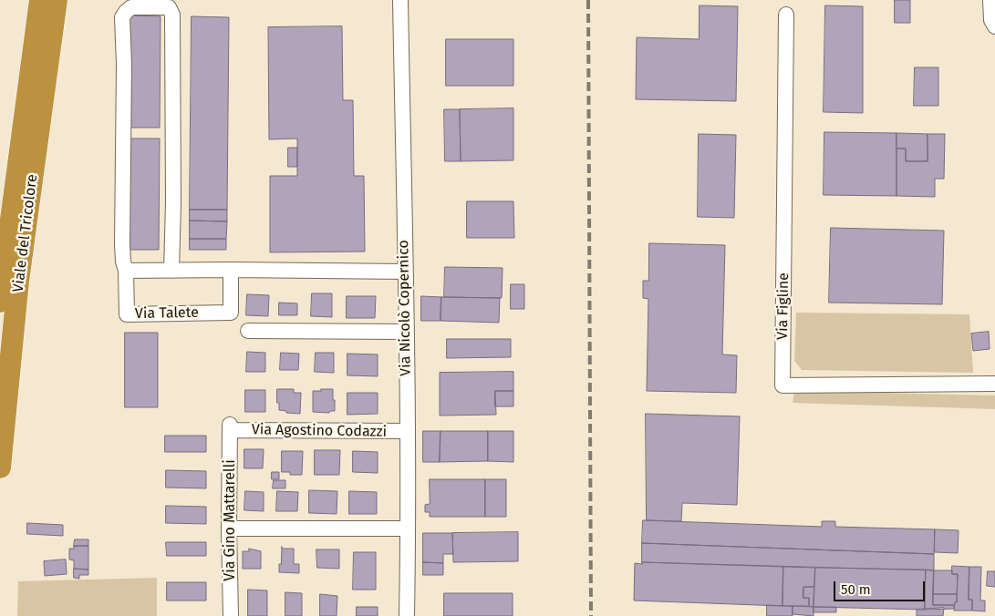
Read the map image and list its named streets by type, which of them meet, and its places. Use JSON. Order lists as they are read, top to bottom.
{
  "streets": {
    "highway": ["Viale del Tricolore"],
    "street": [
      "Via Figline",
      "Via Nicolò Copernico",
      "Via Talete",
      "Via Agostino Codazzi",
      "Via Gino Mattarelli"
    ]
  },
  "crossings": [
    ["Via Nicolò Copernico", "Via Agostino Codazzi"],
    ["Via Agostino Codazzi", "Via Gino Mattarelli"]
  ],
  "scale_bar": "50 m"
}
